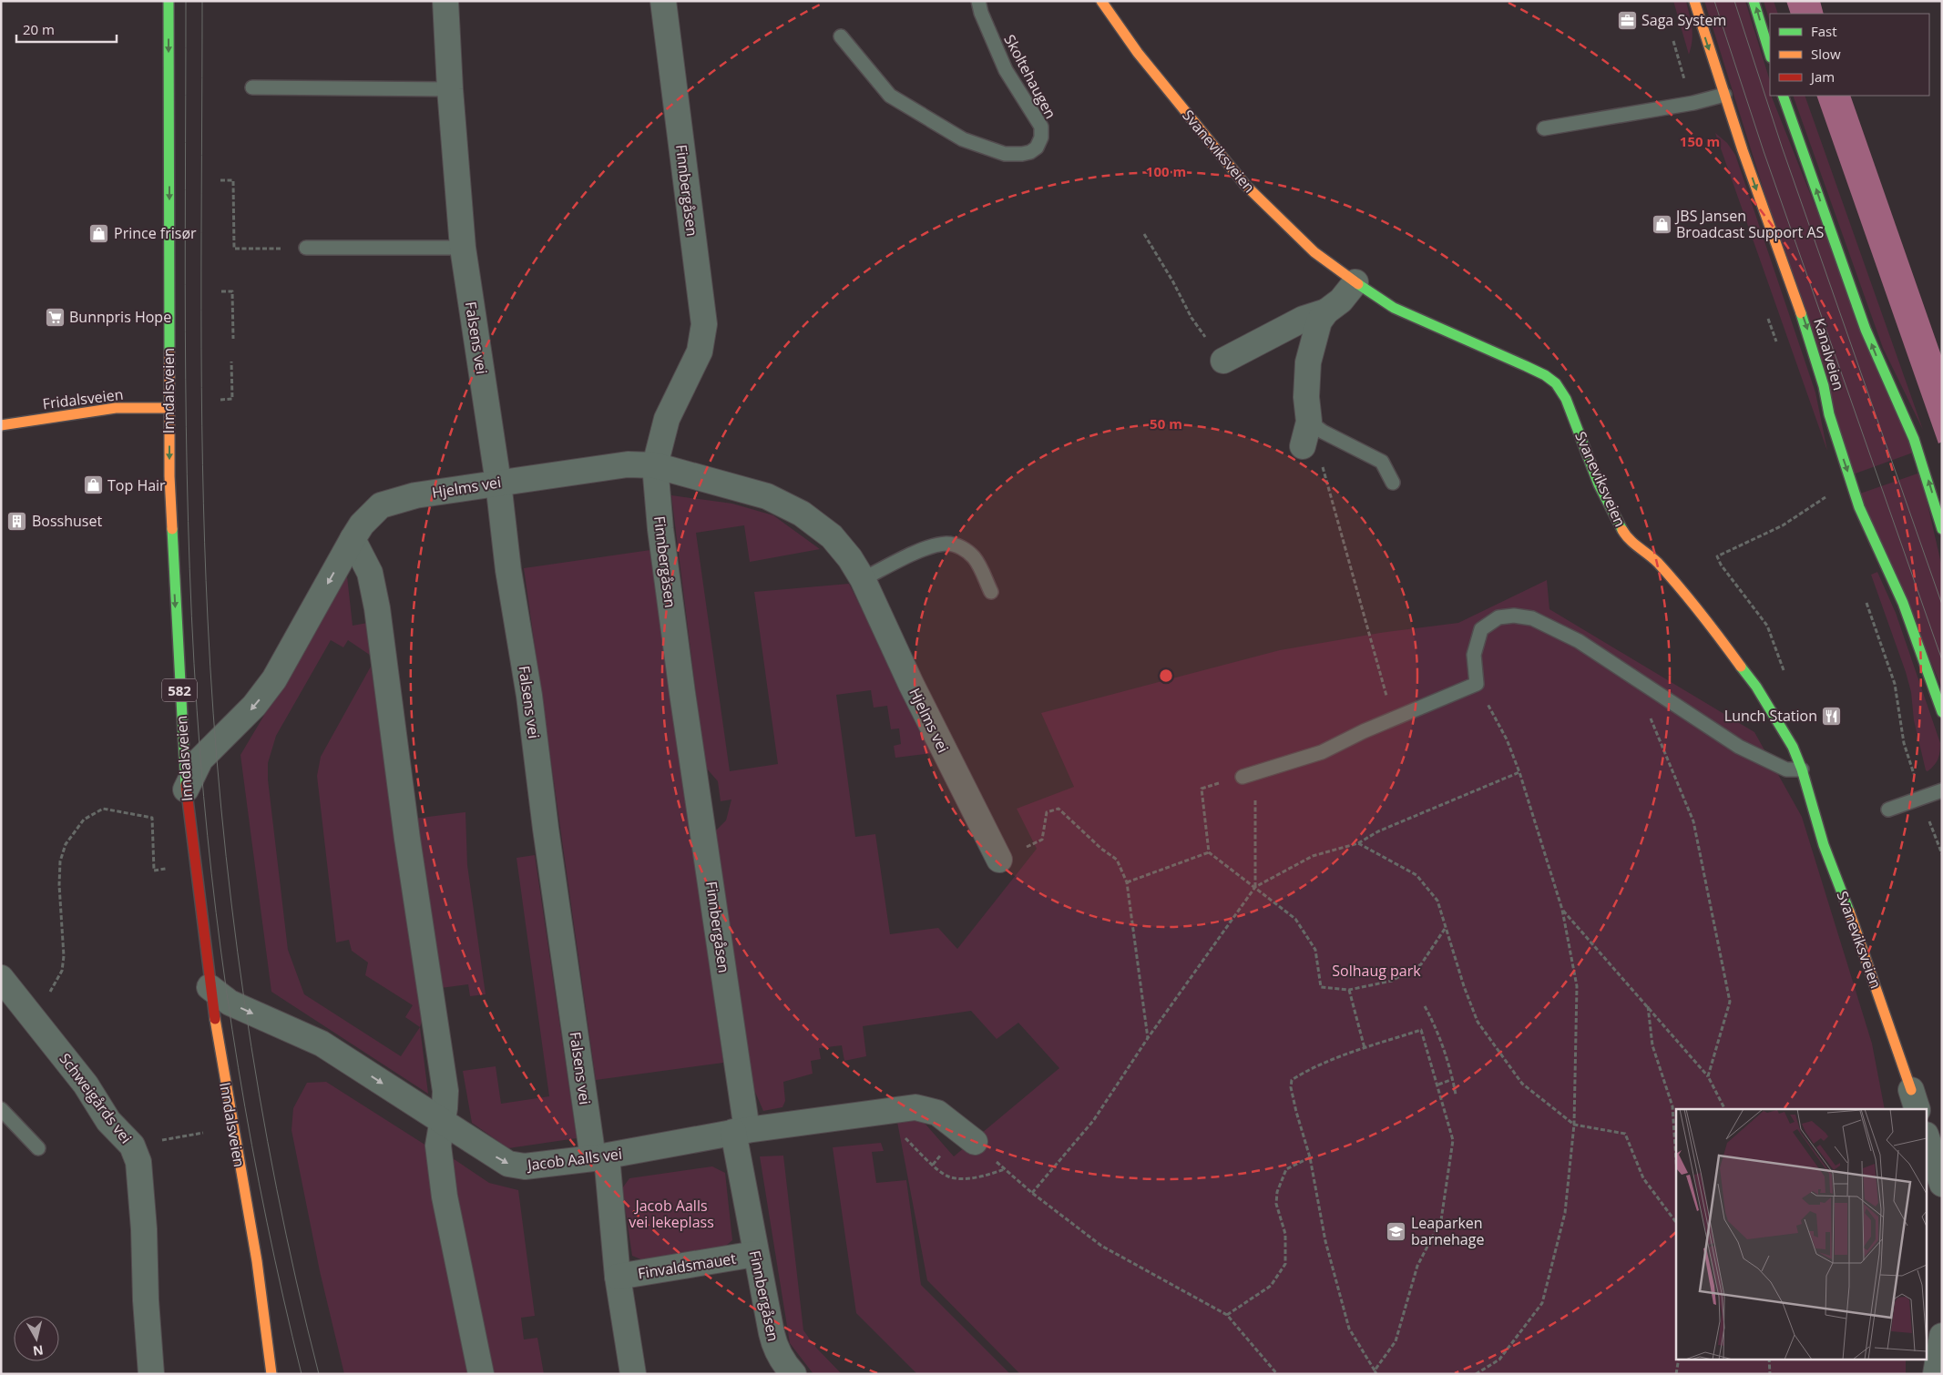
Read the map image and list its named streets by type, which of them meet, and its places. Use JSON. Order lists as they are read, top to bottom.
{
  "streets": {
    "main road": [
      "Svaneviksveien",
      "Kanalveien",
      "Inndalsveien",
      "Fridalsveien",
      "582"
    ],
    "street": [
      "Finnbergåsen",
      "Falsens vei",
      "Hjelms vei",
      "Schweigårds vei",
      "Jacob Aalls vei",
      "Finvaldsmauet"
    ],
    "lane": ["Skoltehaugen"]
  },
  "crossings": [
    ["Finnbergåsen", "Hjelms vei"],
    ["Finnbergåsen", "Jacob Aalls vei"],
    ["Finnbergåsen", "Finvaldsmauet"],
    ["Falsens vei", "Hjelms vei"],
    ["Falsens vei", "Jacob Aalls vei"],
    ["Falsens vei", "Finvaldsmauet"],
    ["Inndalsveien", "Fridalsveien"],
    ["Inndalsveien", "Hjelms vei"],
    ["Inndalsveien", "Jacob Aalls vei"]
  ],
  "one_way": ["Inndalsveien", "Jacob Aalls vei"],
  "parks": ["Solhaug park", "Jacob Aalls vei lekeplass"],
  "places": {
    "office": ["Saga System"],
    "shop": ["JBS Jansen Broadcast Support AS", "Prince frisør", "Top Hair"],
    "supermarket": ["Bunnpris Hope"],
    "building": ["Bosshuset"],
    "restaurant": ["Lunch Station"],
    "school or university": ["Leaparken barnehage"]
  },
  "legend": ["Fast", "Slow", "Jam"],
  "scale_bar": "20 m",
  "north": "bottom",
  "rings": ["150 m", "100 m", "50 m"]
}
